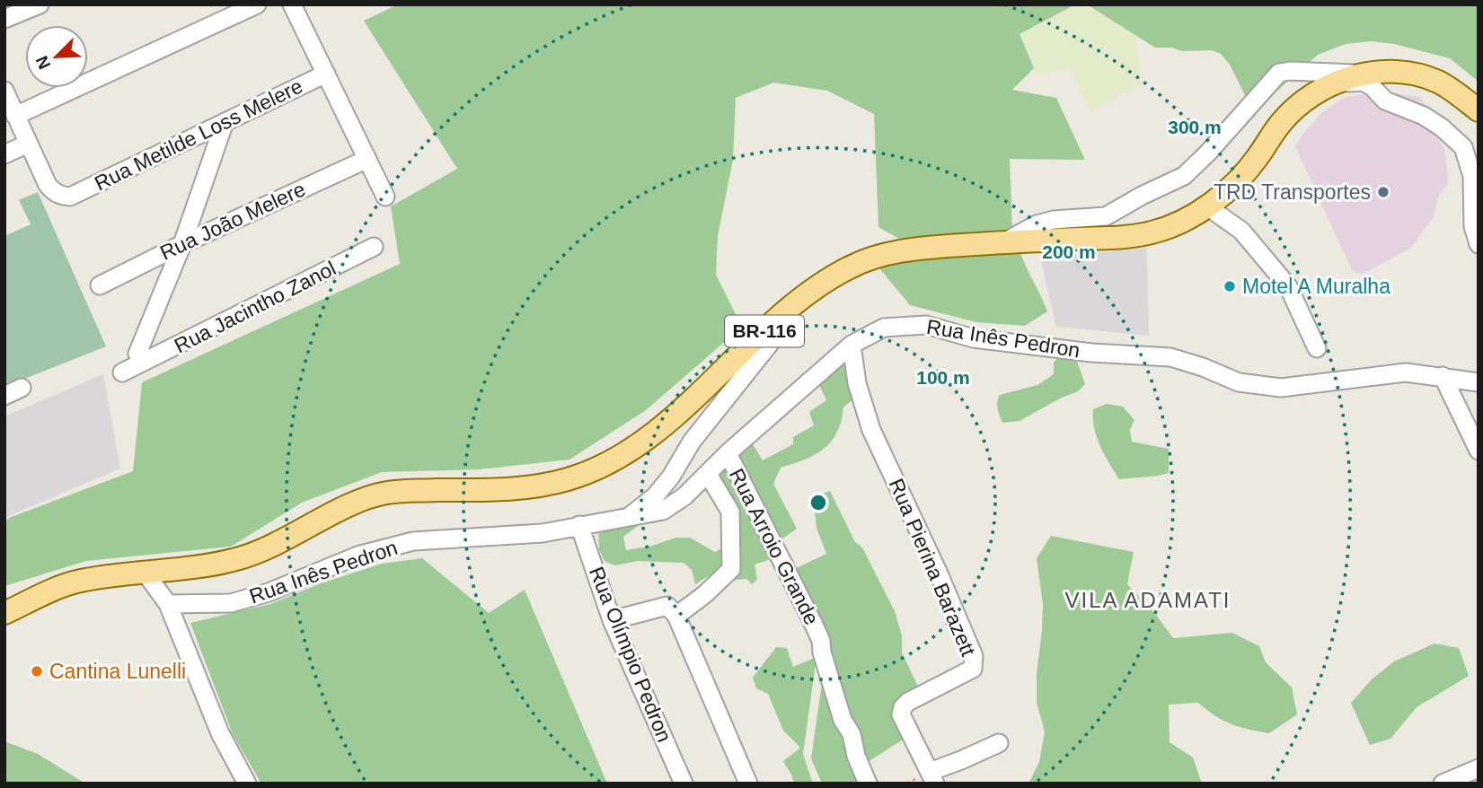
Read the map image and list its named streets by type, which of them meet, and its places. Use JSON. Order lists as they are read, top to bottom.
{
  "streets": {
    "main road": ["BR-116"],
    "street": [
      "Rua Metilde Loss Melere",
      "Rua João Melere",
      "Rua Jacintho Zanol",
      "Rua Inês Pedron",
      "Rua Arroio Grande",
      "Rua Pierina Barazett",
      "Rua Olímpio Pedron"
    ]
  },
  "crossings": [
    ["Rua Inês Pedron", "Rua Arroio Grande"],
    ["Rua Inês Pedron", "Rua Pierina Barazett"],
    ["Rua Inês Pedron", "Rua Olímpio Pedron"]
  ],
  "districts": ["VILA ADAMATI"],
  "places": ["TRD Transportes", "Motel A Muralha", "Cantina Lunelli"],
  "north": "bottom left",
  "rings": ["300 m", "200 m", "100 m"]
}
